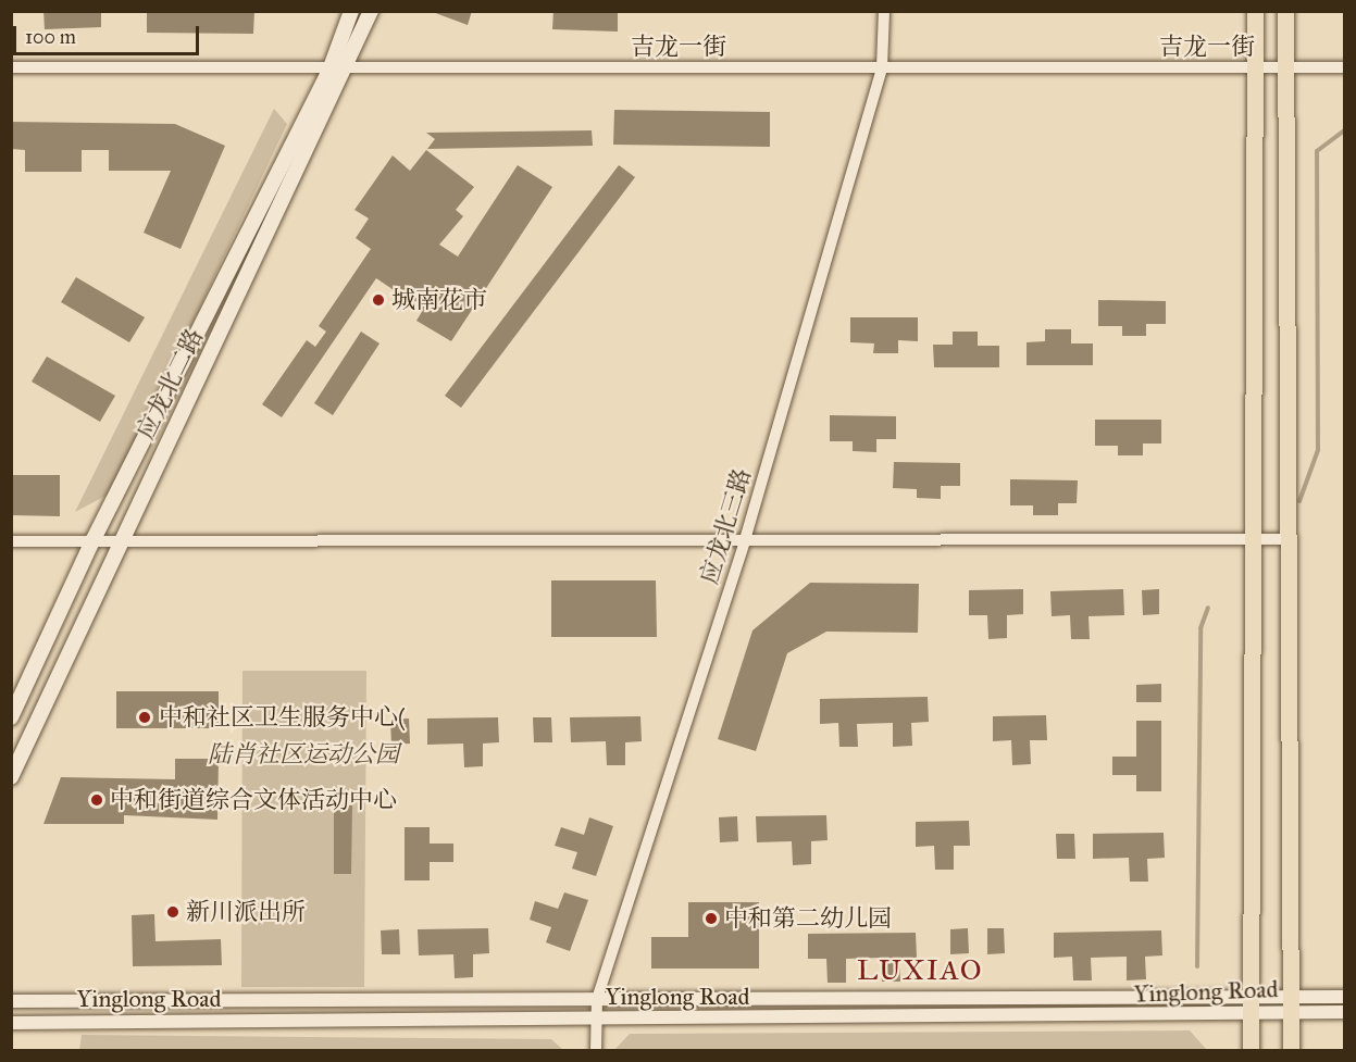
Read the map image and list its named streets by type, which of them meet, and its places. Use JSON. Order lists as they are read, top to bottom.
{
  "streets": {
    "main road": ["应龙北二路"],
    "street": ["吉龙一街", "应龙北三路", "Yinglong Road"]
  },
  "crossings": [
    ["吉龙一街", "应龙北二路"],
    ["吉龙一街", "应龙北三路"],
    ["应龙北三路", "Yinglong Road"]
  ],
  "districts": ["LUXIAO"],
  "parks": ["陆肖社区运动公园"],
  "places": [
    "城南花市",
    "中和社区卫生服务中心(",
    "中和街道综合文体活动中心",
    "新川派出所",
    "中和第二幼儿园"
  ],
  "scale_bar": "100 m"
}
